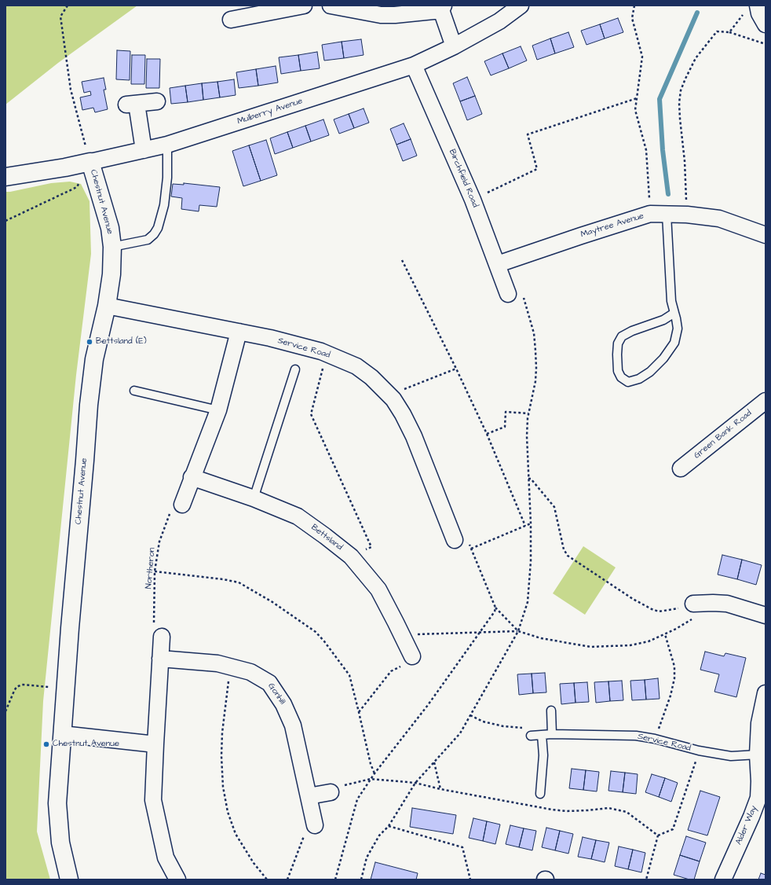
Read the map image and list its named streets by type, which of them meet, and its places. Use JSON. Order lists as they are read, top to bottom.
{
  "streets": {
    "street": [
      "Mulberry Avenue",
      "Birchfield Road",
      "Chestnut Avenue",
      "Maytree Avenue",
      "Service Road",
      "Green Bank Road",
      "Bettsland",
      "Gonhill",
      "Alder Way"
    ],
    "path": ["Northeron"]
  },
  "crossings": [
    ["Mulberry Avenue", "Birchfield Road"],
    ["Mulberry Avenue", "Chestnut Avenue"],
    ["Birchfield Road", "Maytree Avenue"],
    ["Chestnut Avenue", "Service Road"],
    ["Service Road", "Alder Way"]
  ],
  "places": ["Bettsland (E)", "Chestnut Avenue"]
}
